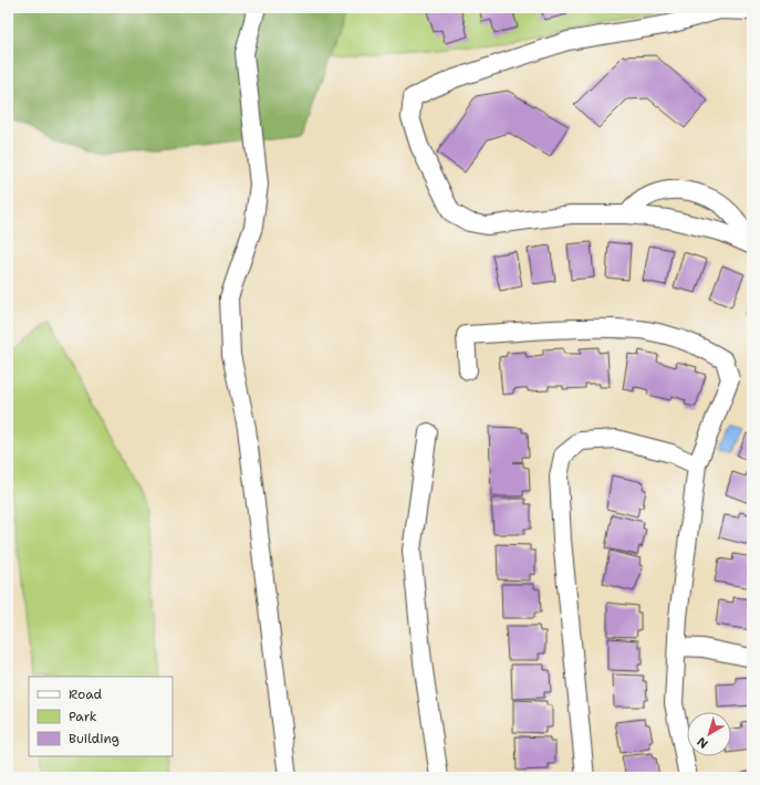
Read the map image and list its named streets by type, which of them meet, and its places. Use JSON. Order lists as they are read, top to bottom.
{
  "legend": ["Road", "Park", "Building"],
  "north": "bottom left"
}
